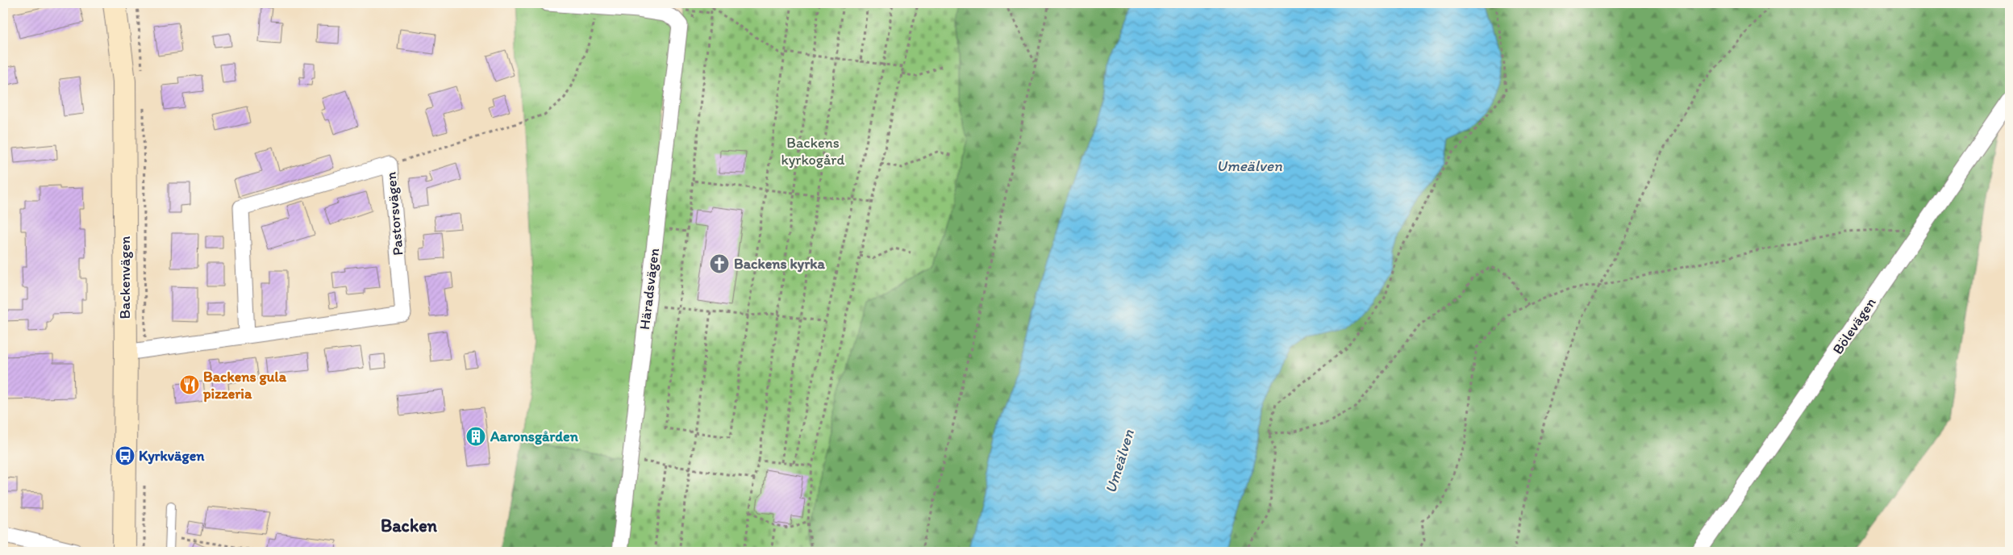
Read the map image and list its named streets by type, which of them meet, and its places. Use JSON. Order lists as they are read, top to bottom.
{
  "streets": {
    "street": [
      "Pastorsvägen",
      "Backenvägen",
      "Häradsvägen",
      "Bölevägen"
    ]
  },
  "crossings": [
    ["Pastorsvägen", "Backenvägen"]
  ],
  "districts": ["Backen"],
  "water": ["Umeälven"],
  "parks": ["Backens kyrkogård"],
  "places": {
    "church": ["Backens kyrka"],
    "restaurant": ["Backens gula pizzeria"],
    "building": ["Aaronsgården"],
    "bus stop": ["Kyrkvägen"]
  }
}
